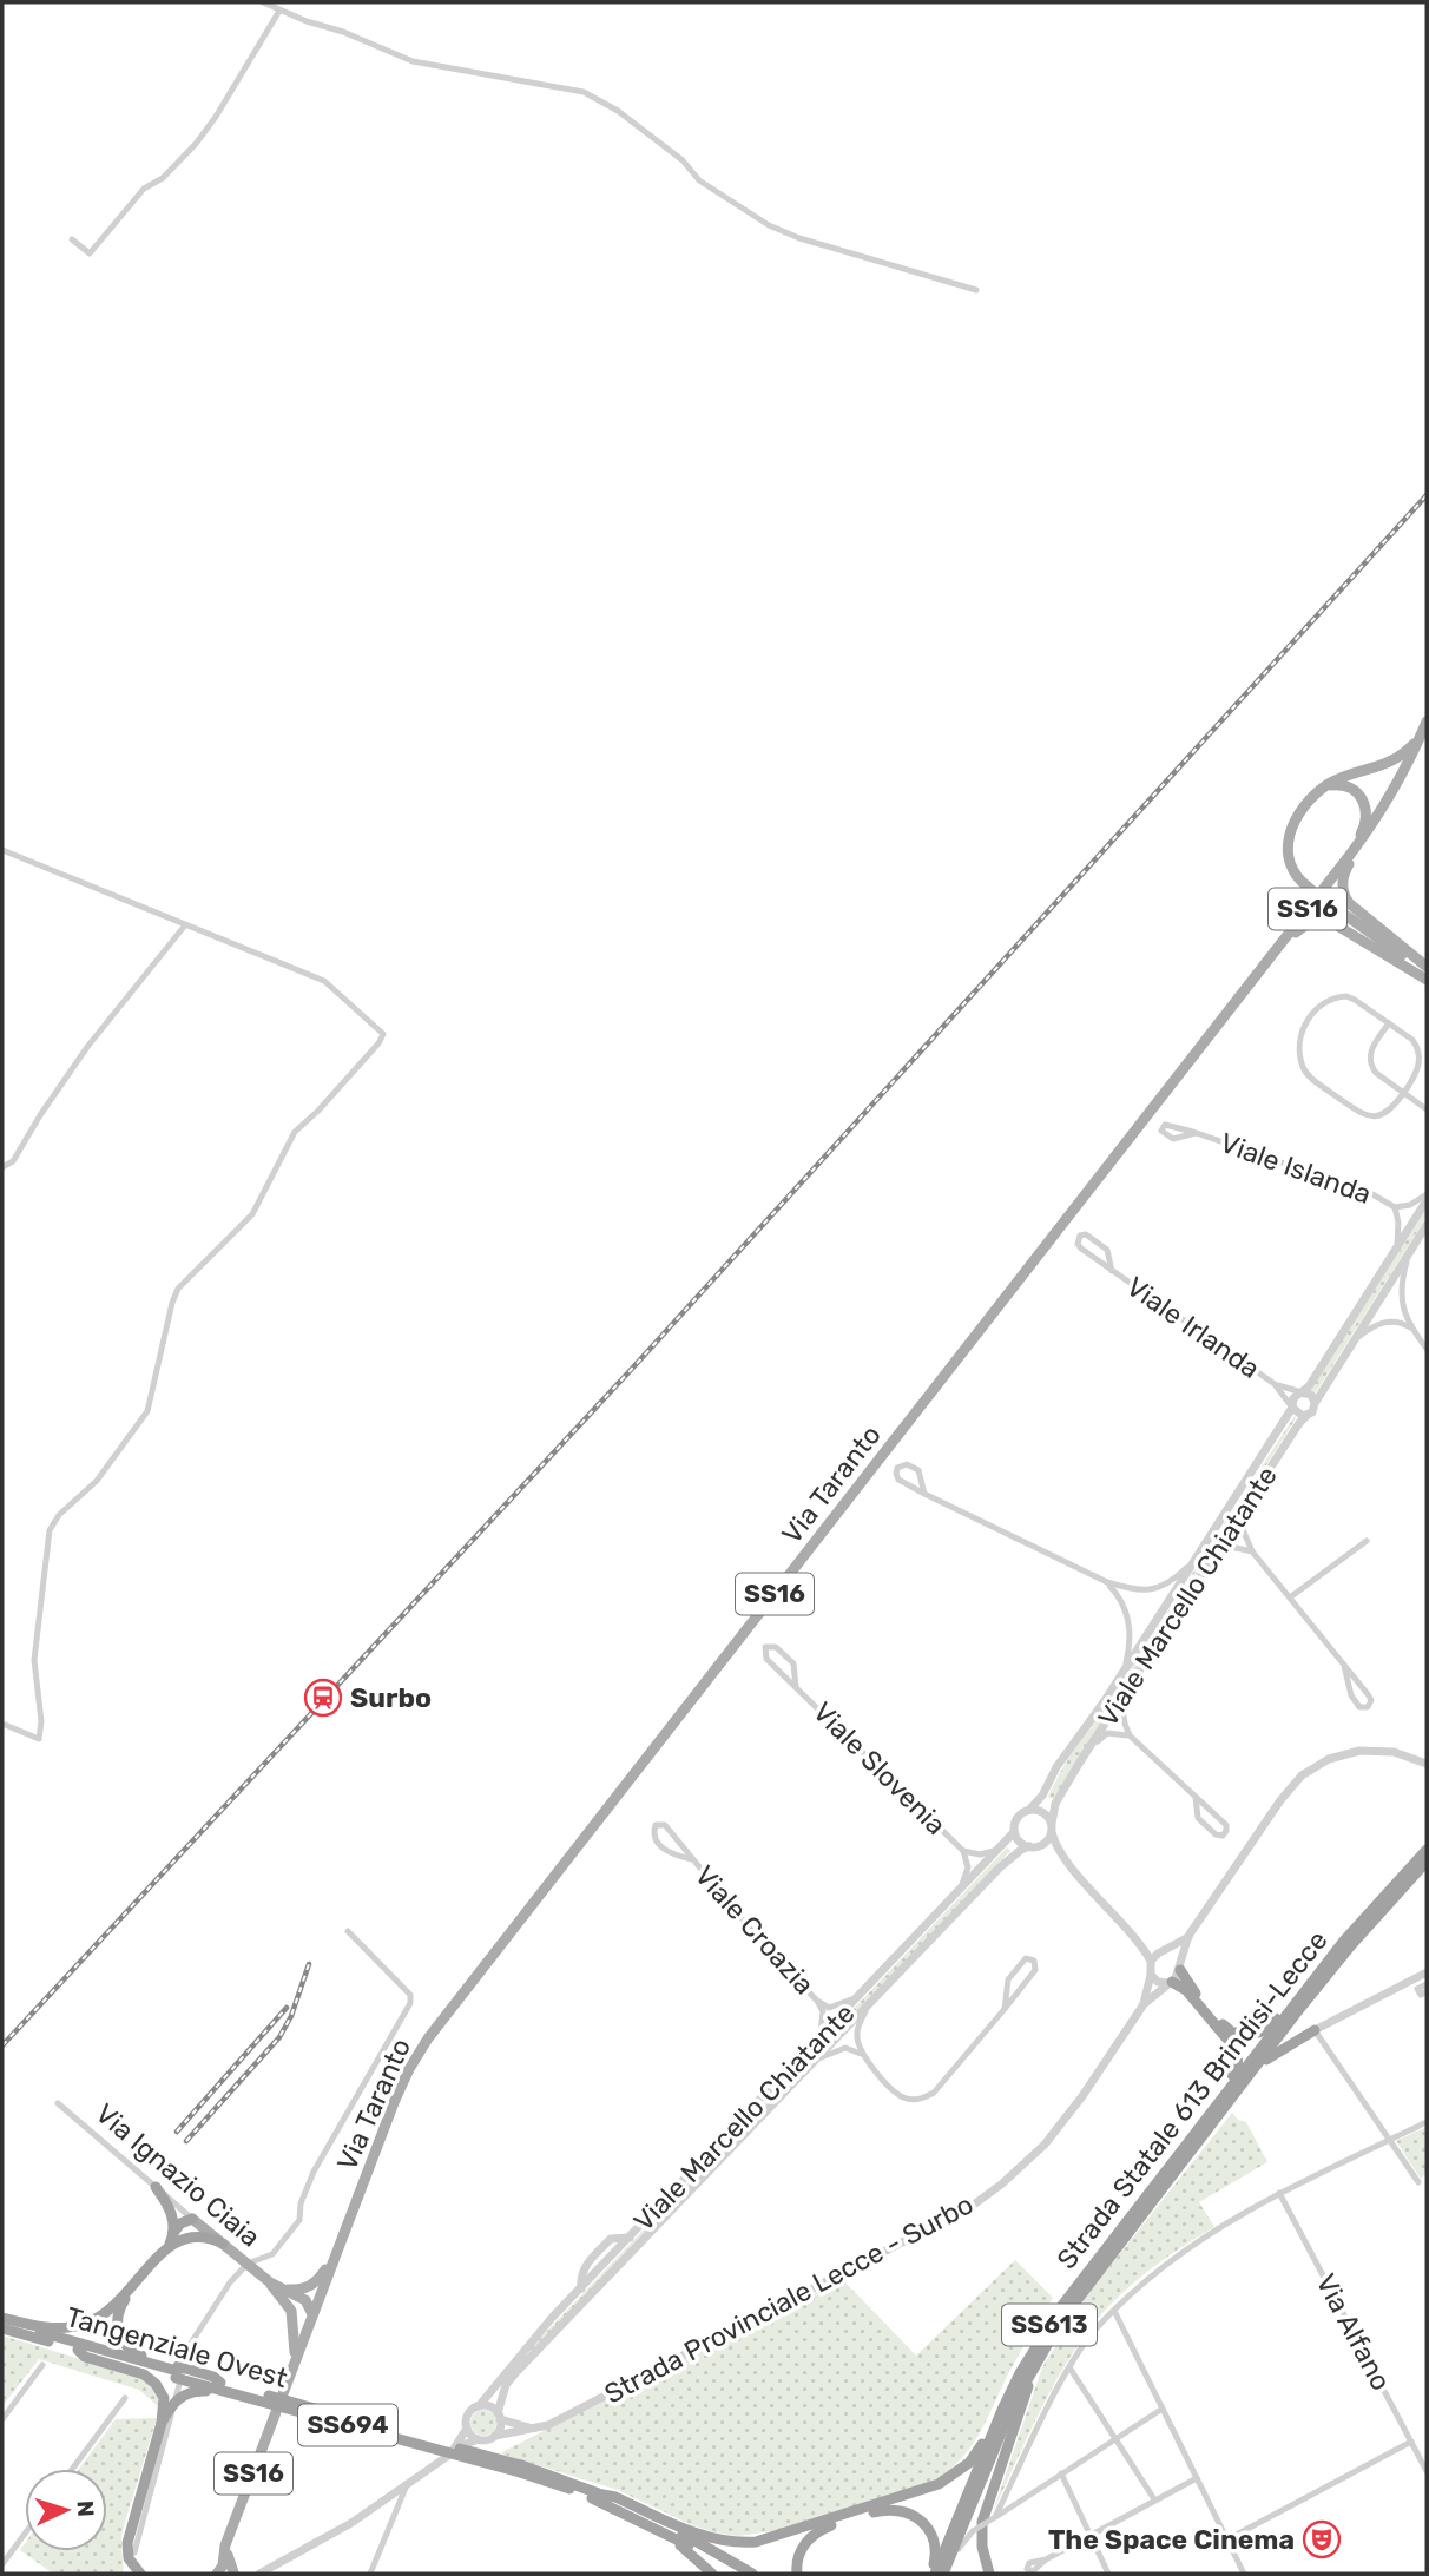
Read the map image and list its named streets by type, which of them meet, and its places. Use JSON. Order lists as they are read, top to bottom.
{
  "streets": {
    "highway": [
      "Strada Statale 613 Brindisi-Lecce",
      "SS613",
      "Tangenziale Ovest",
      "SS694"
    ],
    "main road": ["SS16", "Via Taranto", "Via Ignazio Ciaia"],
    "street": [
      "Viale Islanda",
      "Viale Irlanda",
      "Viale Marcello Chiatante",
      "Viale Slovenia",
      "Viale Croazia",
      "Strada Provinciale Lecce - Surbo",
      "Via Alfano"
    ]
  },
  "crossings": [
    ["Viale Islanda", "Viale Marcello Chiatante"],
    ["Viale Irlanda", "Viale Marcello Chiatante"],
    ["Via Taranto", "Via Ignazio Ciaia"],
    ["Viale Marcello Chiatante", "Viale Slovenia"],
    ["Viale Marcello Chiatante", "Viale Croazia"],
    ["Viale Marcello Chiatante", "Strada Provinciale Lecce - Surbo"]
  ],
  "places": {
    "station": ["Surbo"],
    "theatre": ["The Space Cinema"]
  },
  "north": "right"
}
